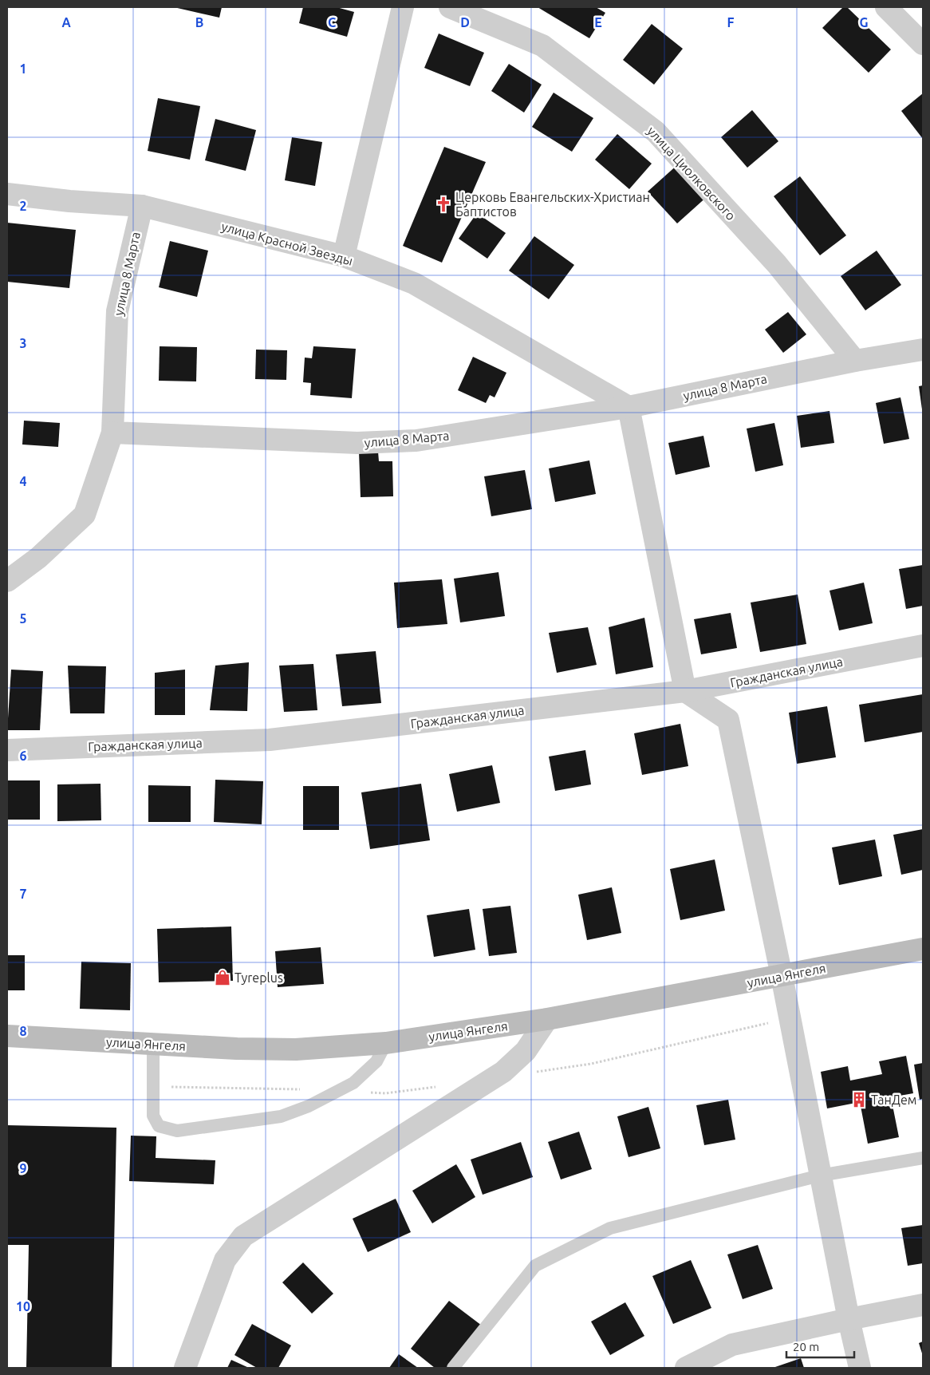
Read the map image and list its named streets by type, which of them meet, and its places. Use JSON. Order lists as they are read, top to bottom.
{
  "streets": {
    "street": [
      "улица Циолковского",
      "улица Красной Звезды",
      "улица 8 Марта",
      "Гражданская улица",
      "улица Янгеля"
    ]
  },
  "crossings": [
    ["улица Циолковского", "улица 8 Марта"],
    ["улица Красной Звезды", "улица 8 Марта"]
  ],
  "places": {
    "church": ["Церковь Евангельских-Христиан Баптистов"],
    "shop": ["Tyreplus"],
    "building": ["ТанДем"]
  },
  "scale_bar": "20 m",
  "grid": {
    "columns": [
      "A",
      "B",
      "C",
      "D",
      "E",
      "F",
      "G"
    ],
    "rows": [
      "1",
      "2",
      "3",
      "4",
      "5",
      "6",
      "7",
      "8",
      "9",
      "10"
    ]
  }
}
